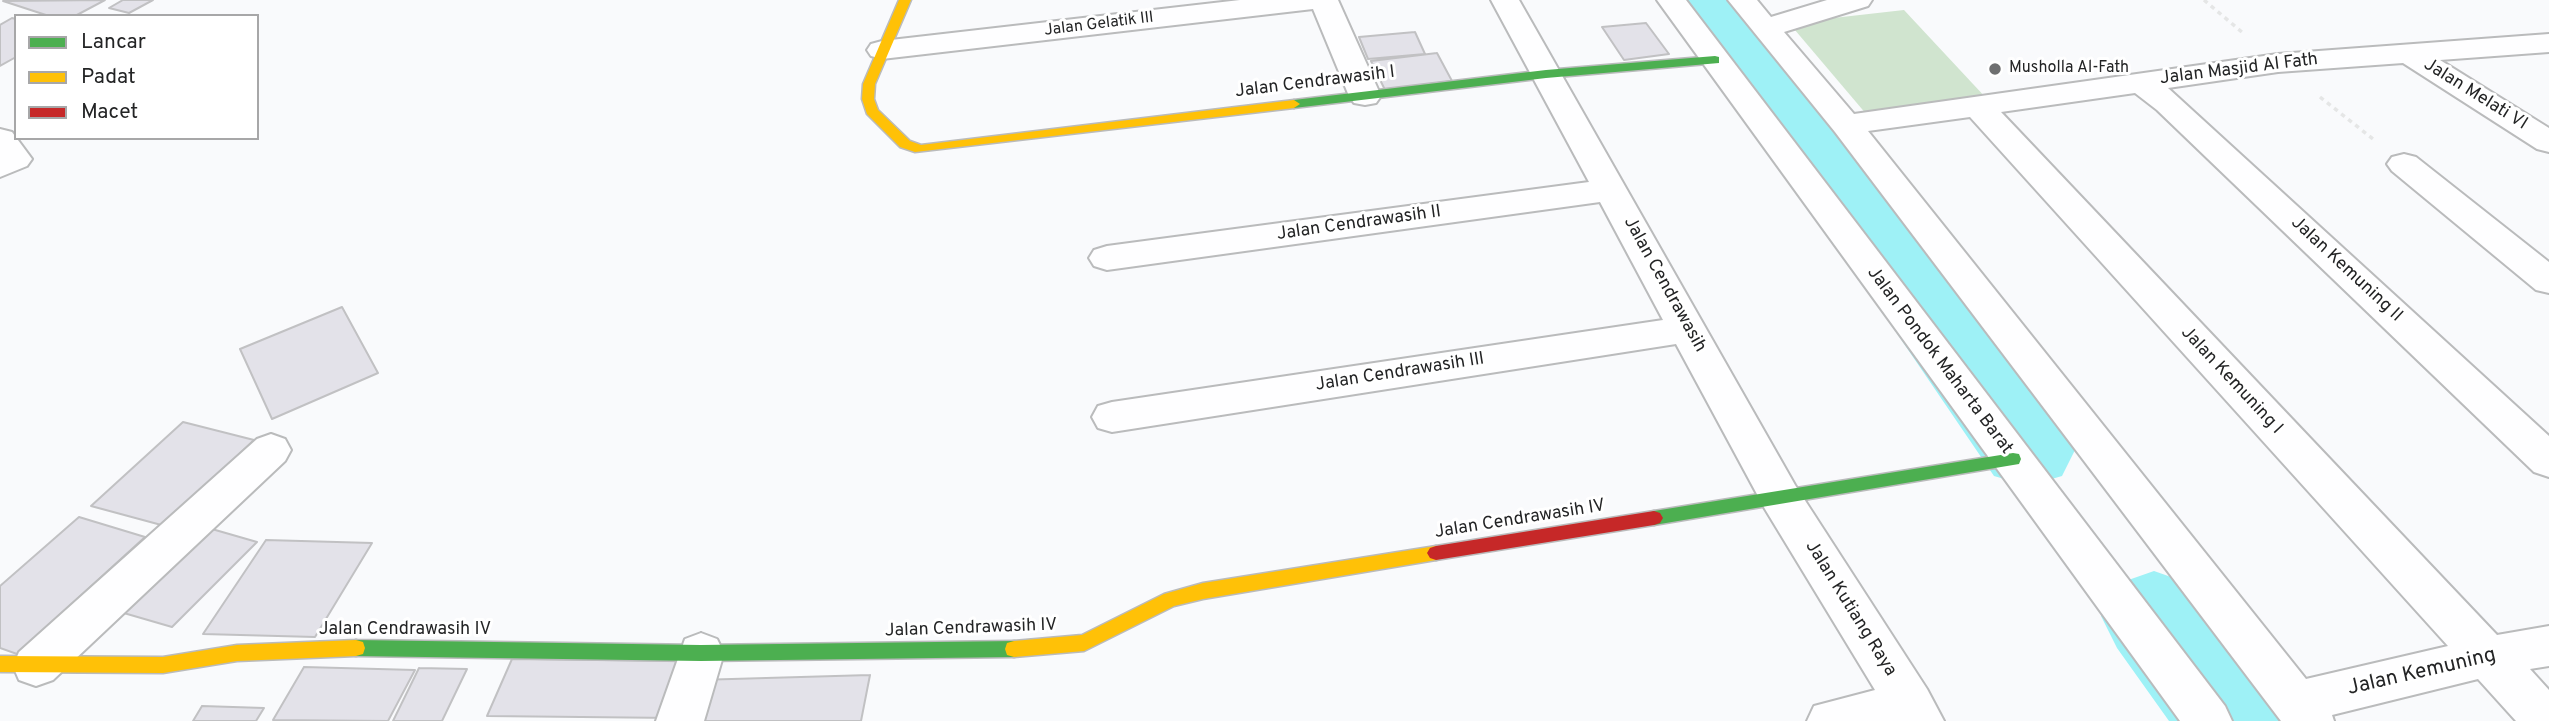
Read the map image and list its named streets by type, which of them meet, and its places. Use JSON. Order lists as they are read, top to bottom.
{
  "streets": {
    "street": [
      "Jalan Gelatik III",
      "Jalan Masjid Al Fath",
      "Jalan Cendrawasih I",
      "Jalan Melati VI",
      "Jalan Cendrawasih II",
      "Jalan Kemuning II",
      "Jalan Cendrawasih",
      "Jalan Pondok Maharta Barat",
      "Jalan Cendrawasih III",
      "Jalan Kemuning I",
      "Jalan Cendrawasih IV",
      "Jalan Kutiang Raya",
      "Jalan Kemuning"
    ]
  },
  "crossings": [
    ["Jalan Gelatik III", "Jalan Cendrawasih I"],
    ["Jalan Masjid Al Fath", "Jalan Melati VI"],
    ["Jalan Masjid Al Fath", "Jalan Kemuning II"],
    ["Jalan Masjid Al Fath", "Jalan Kemuning I"],
    ["Jalan Cendrawasih I", "Jalan Cendrawasih"],
    ["Jalan Cendrawasih I", "Jalan Pondok Maharta Barat"],
    ["Jalan Cendrawasih II", "Jalan Cendrawasih"],
    ["Jalan Cendrawasih", "Jalan Cendrawasih III"],
    ["Jalan Cendrawasih", "Jalan Cendrawasih IV"],
    ["Jalan Cendrawasih", "Jalan Kutiang Raya"],
    ["Jalan Pondok Maharta Barat", "Jalan Cendrawasih IV"],
    ["Jalan Kemuning I", "Jalan Kemuning"],
    ["Jalan Cendrawasih IV", "Jalan Kutiang Raya"]
  ],
  "places": ["Musholla Al-Fath"],
  "legend": ["Lancar", "Padat", "Macet"]
}
